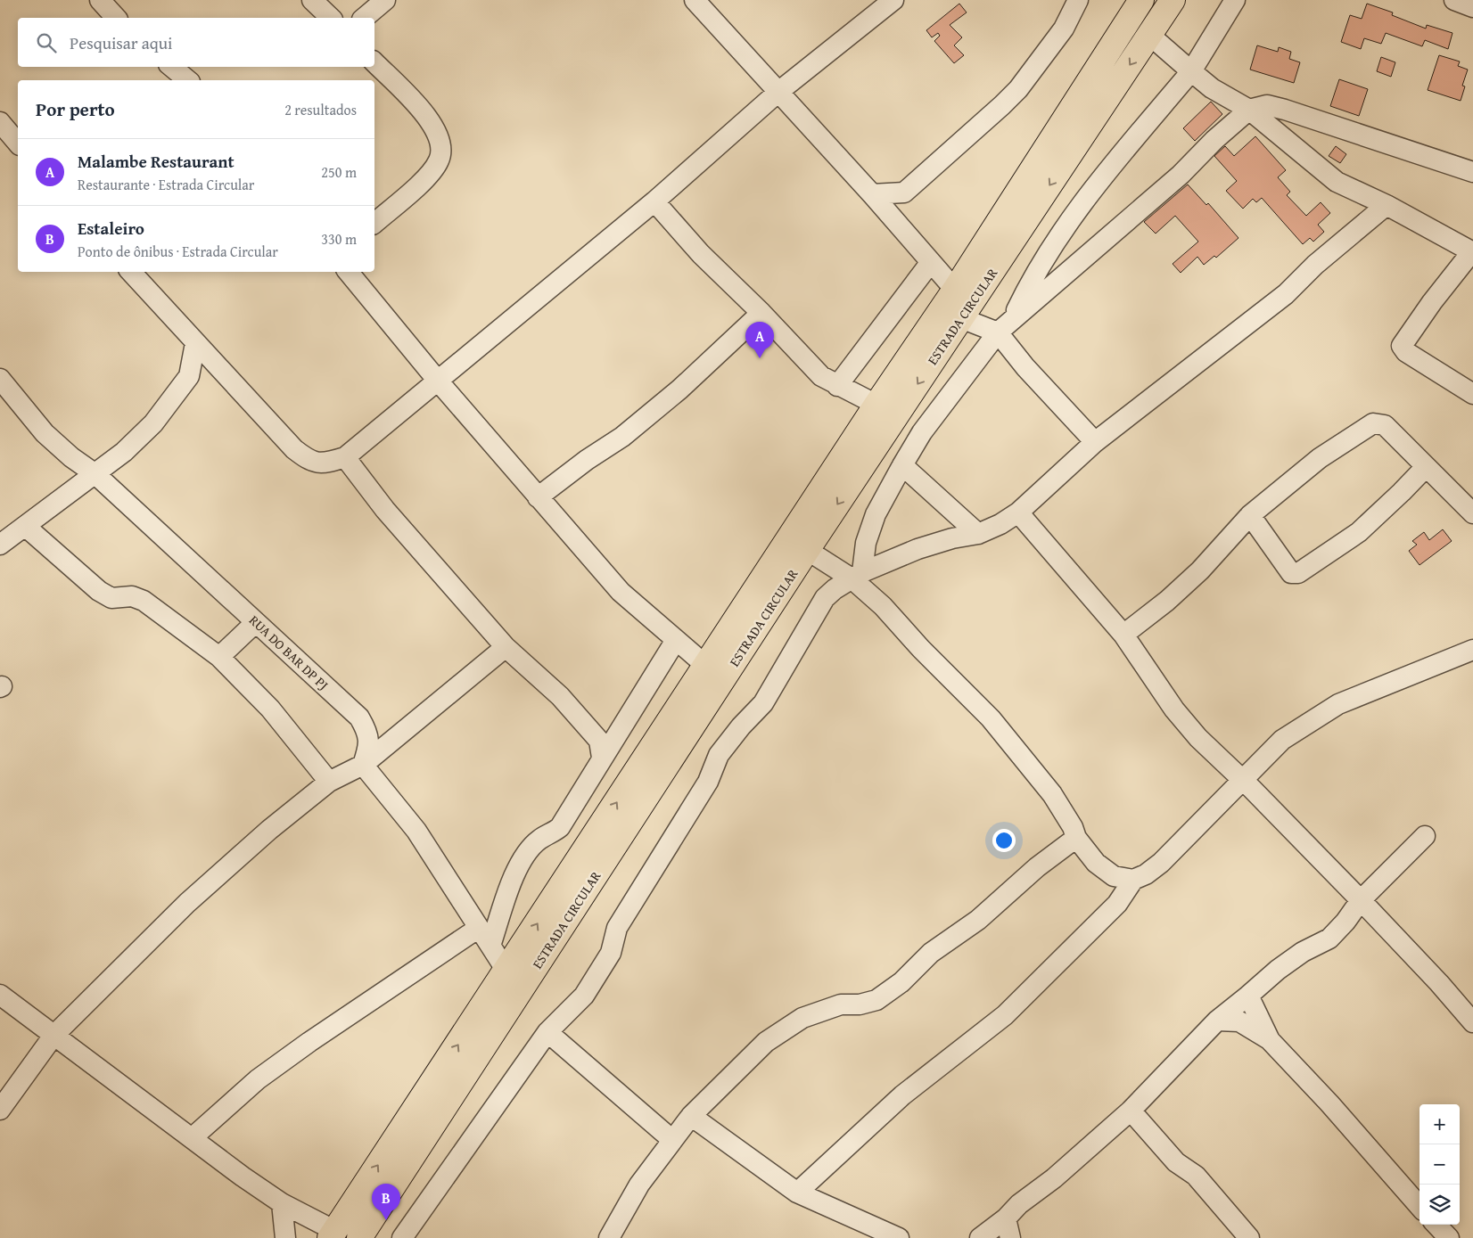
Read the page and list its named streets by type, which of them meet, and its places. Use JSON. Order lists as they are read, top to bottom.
{
  "streets": {
    "main road": ["ESTRADA CIRCULAR"],
    "street": ["RUA DO BAR DP PJ"]
  },
  "page": {
    "search": "Pesquisar aqui",
    "heading": ["Por perto", "2 resultados"],
    "list": [
      {
        "mark": "A",
        "name": "Malambe Restaurant",
        "note": "Restaurante · Estrada Circular",
        "value": "250 m"
      },
      {
        "mark": "B",
        "name": "Estaleiro",
        "note": "Ponto de ônibus · Estrada Circular",
        "value": "330 m"
      }
    ],
    "pins": ["A", "B"],
    "map_buttons": ["+", "−"]
  }
}
